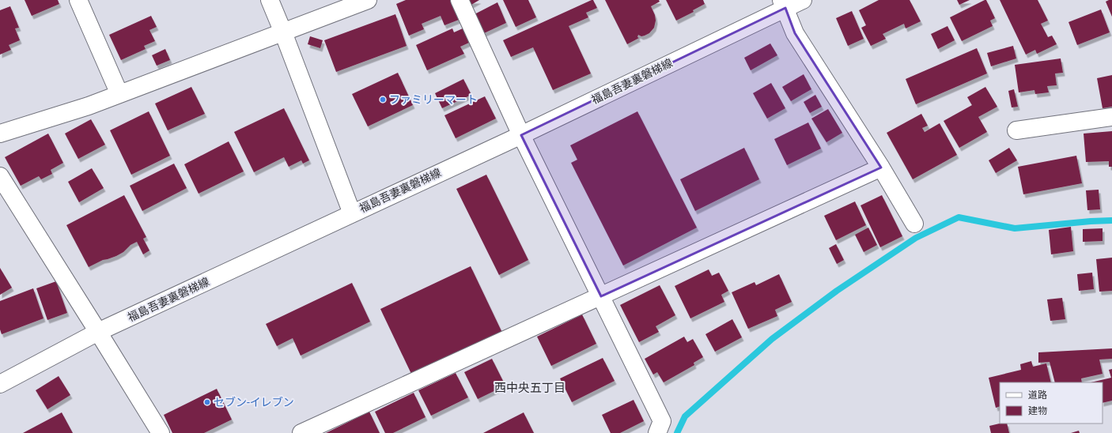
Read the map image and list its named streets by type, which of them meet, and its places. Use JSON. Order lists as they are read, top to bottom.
{
  "streets": {
    "street": ["福島吾妻裏磐梯線"]
  },
  "districts": ["西中央五丁目"],
  "places": ["ファミリーマート", "セブン-イレブン"],
  "legend": ["道路", "建物"]
}
